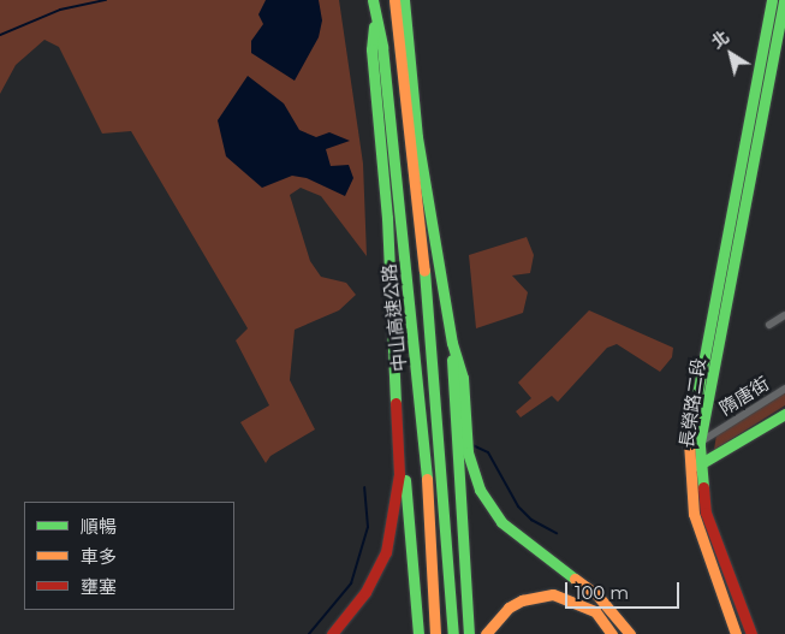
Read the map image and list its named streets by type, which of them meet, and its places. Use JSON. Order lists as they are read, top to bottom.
{
  "streets": {
    "main road": ["中山高速公路", "隋唐街", "長榮路二段"]
  },
  "crossings": [
    ["隋唐街", "長榮路二段"]
  ],
  "legend": ["順暢", "車多", "壅塞"],
  "scale_bar": "100 m",
  "north": "top left"
}
